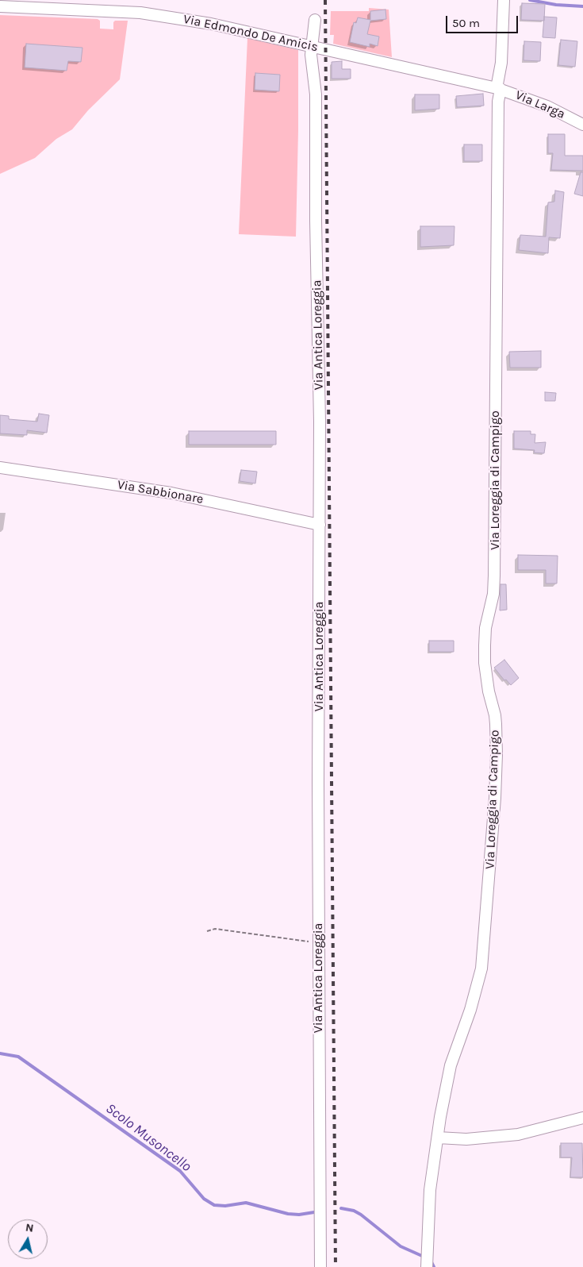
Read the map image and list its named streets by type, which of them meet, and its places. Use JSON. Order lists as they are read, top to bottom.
{
  "streets": {
    "street": [
      "Via Edmondo De Amicis",
      "Via Larga",
      "Via Antica Loreggia",
      "Via Loreggia di Campigo",
      "Via Sabbionare"
    ]
  },
  "crossings": [
    ["Via Edmondo De Amicis", "Via Larga"],
    ["Via Edmondo De Amicis", "Via Antica Loreggia"],
    ["Via Edmondo De Amicis", "Via Loreggia di Campigo"],
    ["Via Larga", "Via Loreggia di Campigo"],
    ["Via Antica Loreggia", "Via Sabbionare"]
  ],
  "water": ["Scolo Musoncello"],
  "scale_bar": "50 m",
  "north": "top"
}
